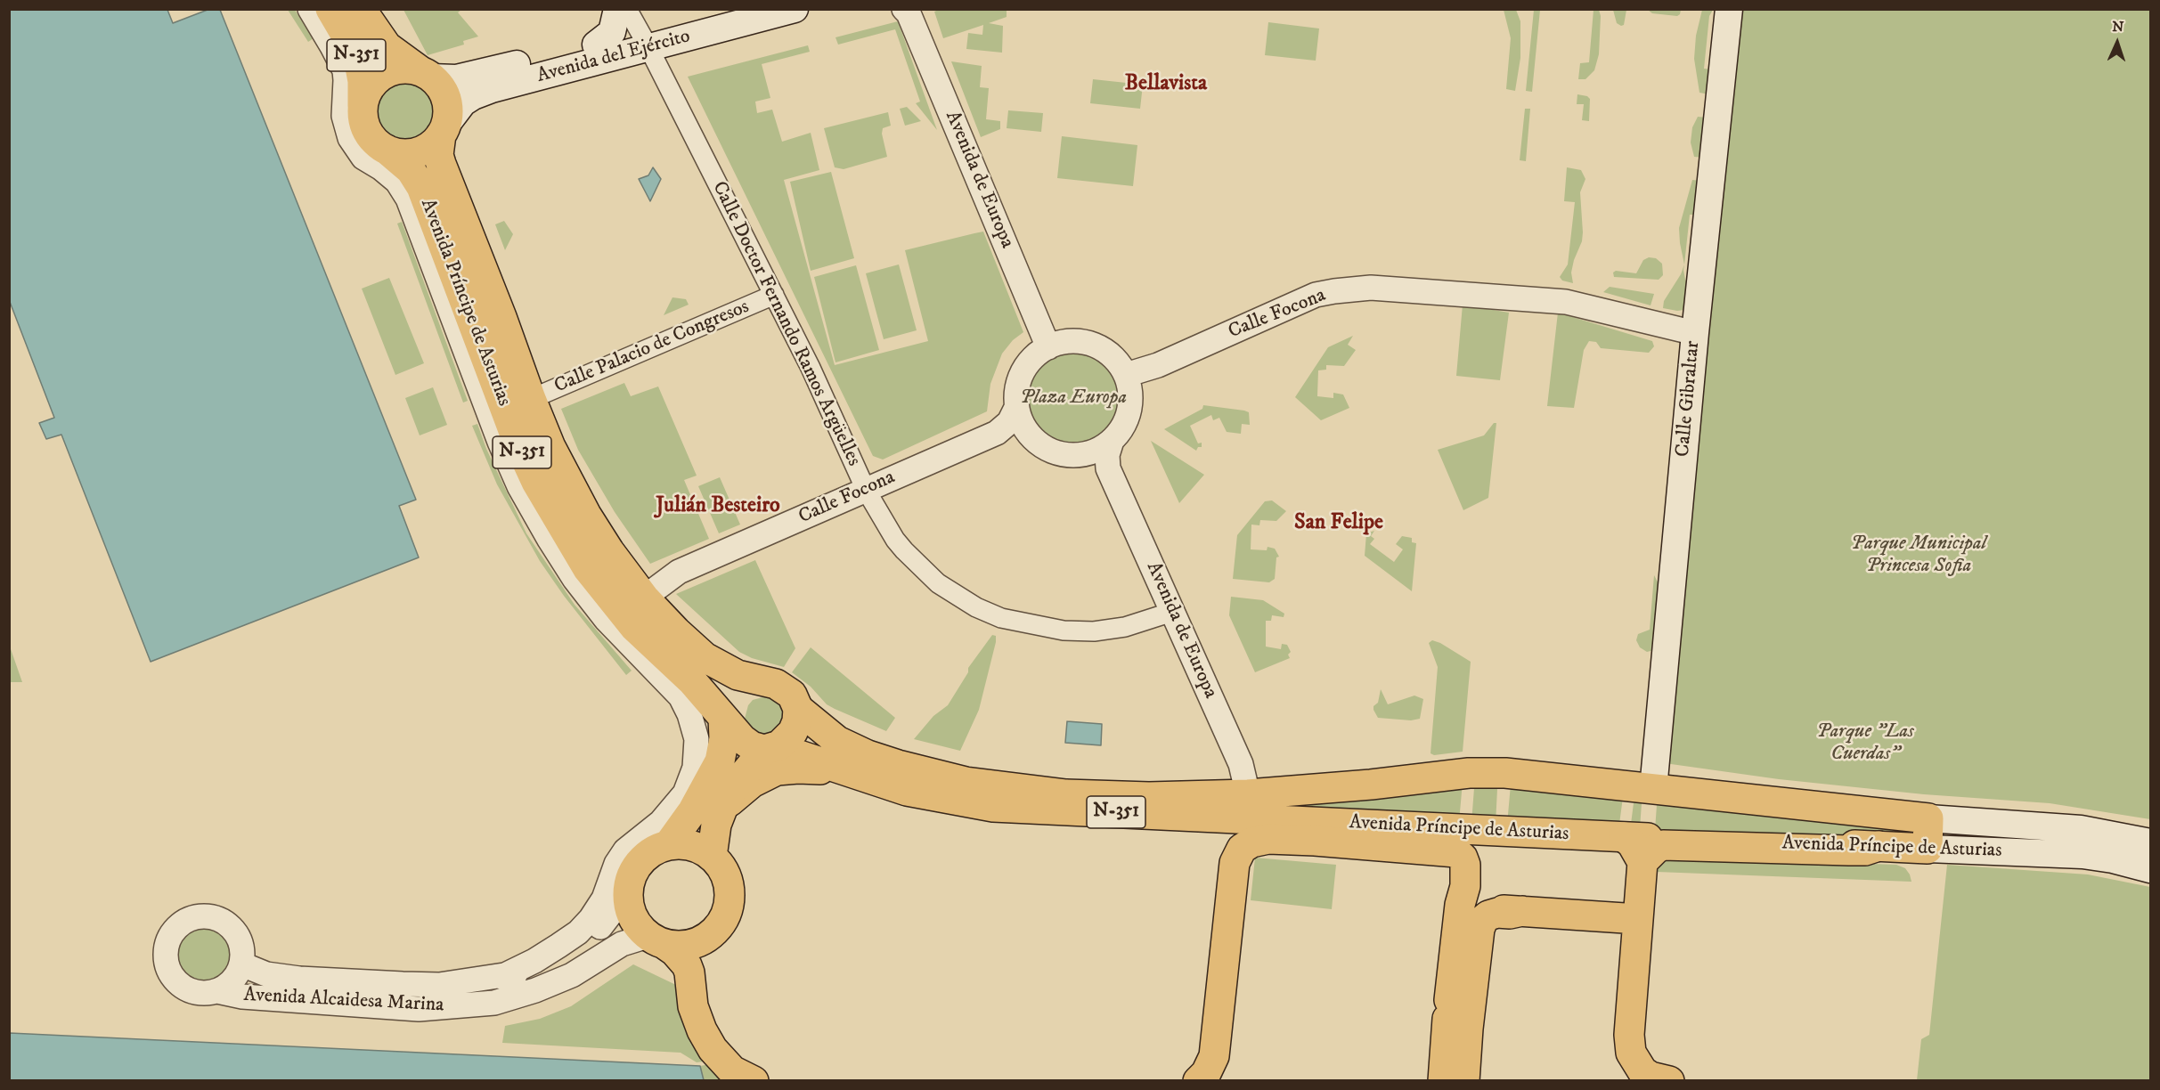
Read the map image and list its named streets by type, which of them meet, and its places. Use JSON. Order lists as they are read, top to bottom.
{
  "streets": {
    "main road": [
      "N-351",
      "Avenida del Ejército",
      "Avenida Príncipe de Asturias",
      "Calle Gibraltar"
    ],
    "street": [
      "Avenida de Europa",
      "Calle Focona",
      "Calle Doctor Fernando Ramos Argüelles",
      "Calle Palacio de Congresos",
      "Avenida Alcaidesa Marina"
    ]
  },
  "crossings": [
    ["N-351", "Avenida del Ejército"],
    ["N-351", "Avenida Príncipe de Asturias"],
    ["Avenida del Ejército", "Avenida Príncipe de Asturias"],
    ["Avenida del Ejército", "Calle Doctor Fernando Ramos Argüelles"],
    ["Avenida de Europa", "Avenida Príncipe de Asturias"],
    ["Avenida de Europa", "Calle Focona"],
    ["Avenida de Europa", "Calle Doctor Fernando Ramos Argüelles"],
    ["Avenida Príncipe de Asturias", "Calle Focona"],
    ["Avenida Príncipe de Asturias", "Calle Palacio de Congresos"],
    ["Avenida Príncipe de Asturias", "Calle Gibraltar"],
    ["Calle Focona", "Calle Doctor Fernando Ramos Argüelles"],
    ["Calle Focona", "Calle Gibraltar"],
    ["Calle Doctor Fernando Ramos Argüelles", "Calle Palacio de Congresos"]
  ],
  "districts": ["Bellavista", "Julián Besteiro", "San Felipe"],
  "parks": ["Plaza Europa", "Parque Municipal Princesa Sofia", "Parque \"Las Cuerdas\""],
  "north": "top"
}
